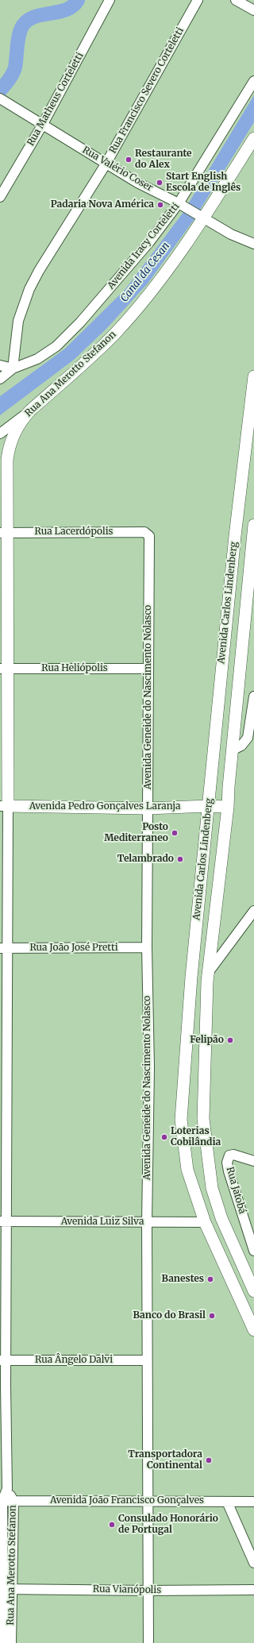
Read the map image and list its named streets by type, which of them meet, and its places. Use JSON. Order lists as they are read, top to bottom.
{
  "streets": {
    "main road": ["Rua Ana Merotto Stefanon", "Avenida Carlos Lindenberg", "Avenida Pedro Gonçalves Laranja"],
    "street": [
      "Rua Francisco Severo Corteletti",
      "Rua Matheus Corteletti",
      "Rua Valério Coser",
      "Avenida Iracy Corteletti",
      "Rua Lacerdópolis",
      "Rua Heliópolis",
      "Avenida Geneide do Nascimento Nolasco",
      "Rua João José Pretti",
      "Rua Jatobá",
      "Avenida Luiz Silva",
      "Rua Ângelo Dalvi",
      "Avenida João Francisco Gonçalves",
      "Rua Vianópolis"
    ]
  },
  "crossings": [
    ["Rua Francisco Severo Corteletti", "Rua Valério Coser"],
    ["Rua Francisco Severo Corteletti", "Avenida Iracy Corteletti"],
    ["Rua Matheus Corteletti", "Rua Valério Coser"],
    ["Rua Valério Coser", "Avenida Iracy Corteletti"],
    ["Rua Valério Coser", "Rua Ana Merotto Stefanon"],
    ["Rua Ana Merotto Stefanon", "Rua Lacerdópolis"],
    ["Rua Ana Merotto Stefanon", "Rua Heliópolis"],
    ["Rua Ana Merotto Stefanon", "Avenida Pedro Gonçalves Laranja"],
    ["Rua Ana Merotto Stefanon", "Rua João José Pretti"],
    ["Rua Ana Merotto Stefanon", "Avenida Luiz Silva"],
    ["Rua Ana Merotto Stefanon", "Rua Ângelo Dalvi"],
    ["Rua Ana Merotto Stefanon", "Avenida João Francisco Gonçalves"],
    ["Rua Ana Merotto Stefanon", "Rua Vianópolis"],
    ["Rua Lacerdópolis", "Avenida Geneide do Nascimento Nolasco"],
    ["Avenida Carlos Lindenberg", "Avenida Pedro Gonçalves Laranja"],
    ["Avenida Carlos Lindenberg", "Avenida Luiz Silva"],
    ["Rua Heliópolis", "Avenida Geneide do Nascimento Nolasco"],
    ["Avenida Geneide do Nascimento Nolasco", "Avenida Pedro Gonçalves Laranja"],
    ["Avenida Geneide do Nascimento Nolasco", "Rua João José Pretti"],
    ["Avenida Geneide do Nascimento Nolasco", "Avenida Luiz Silva"],
    ["Avenida Geneide do Nascimento Nolasco", "Rua Ângelo Dalvi"],
    ["Avenida Geneide do Nascimento Nolasco", "Avenida João Francisco Gonçalves"],
    ["Avenida Geneide do Nascimento Nolasco", "Rua Vianópolis"]
  ],
  "water": ["Canal da Cesan"],
  "places": [
    "Restaurante do Alex",
    "Start English Escola de Inglês",
    "Padaria Nova América",
    "Posto Mediterraneo",
    "Telambrado",
    "Felipão",
    "Loterias Cobilândia",
    "Banestes",
    "Banco do Brasil",
    "Transportadora Continental",
    "Consulado Honorário de Portugal"
  ]
}
